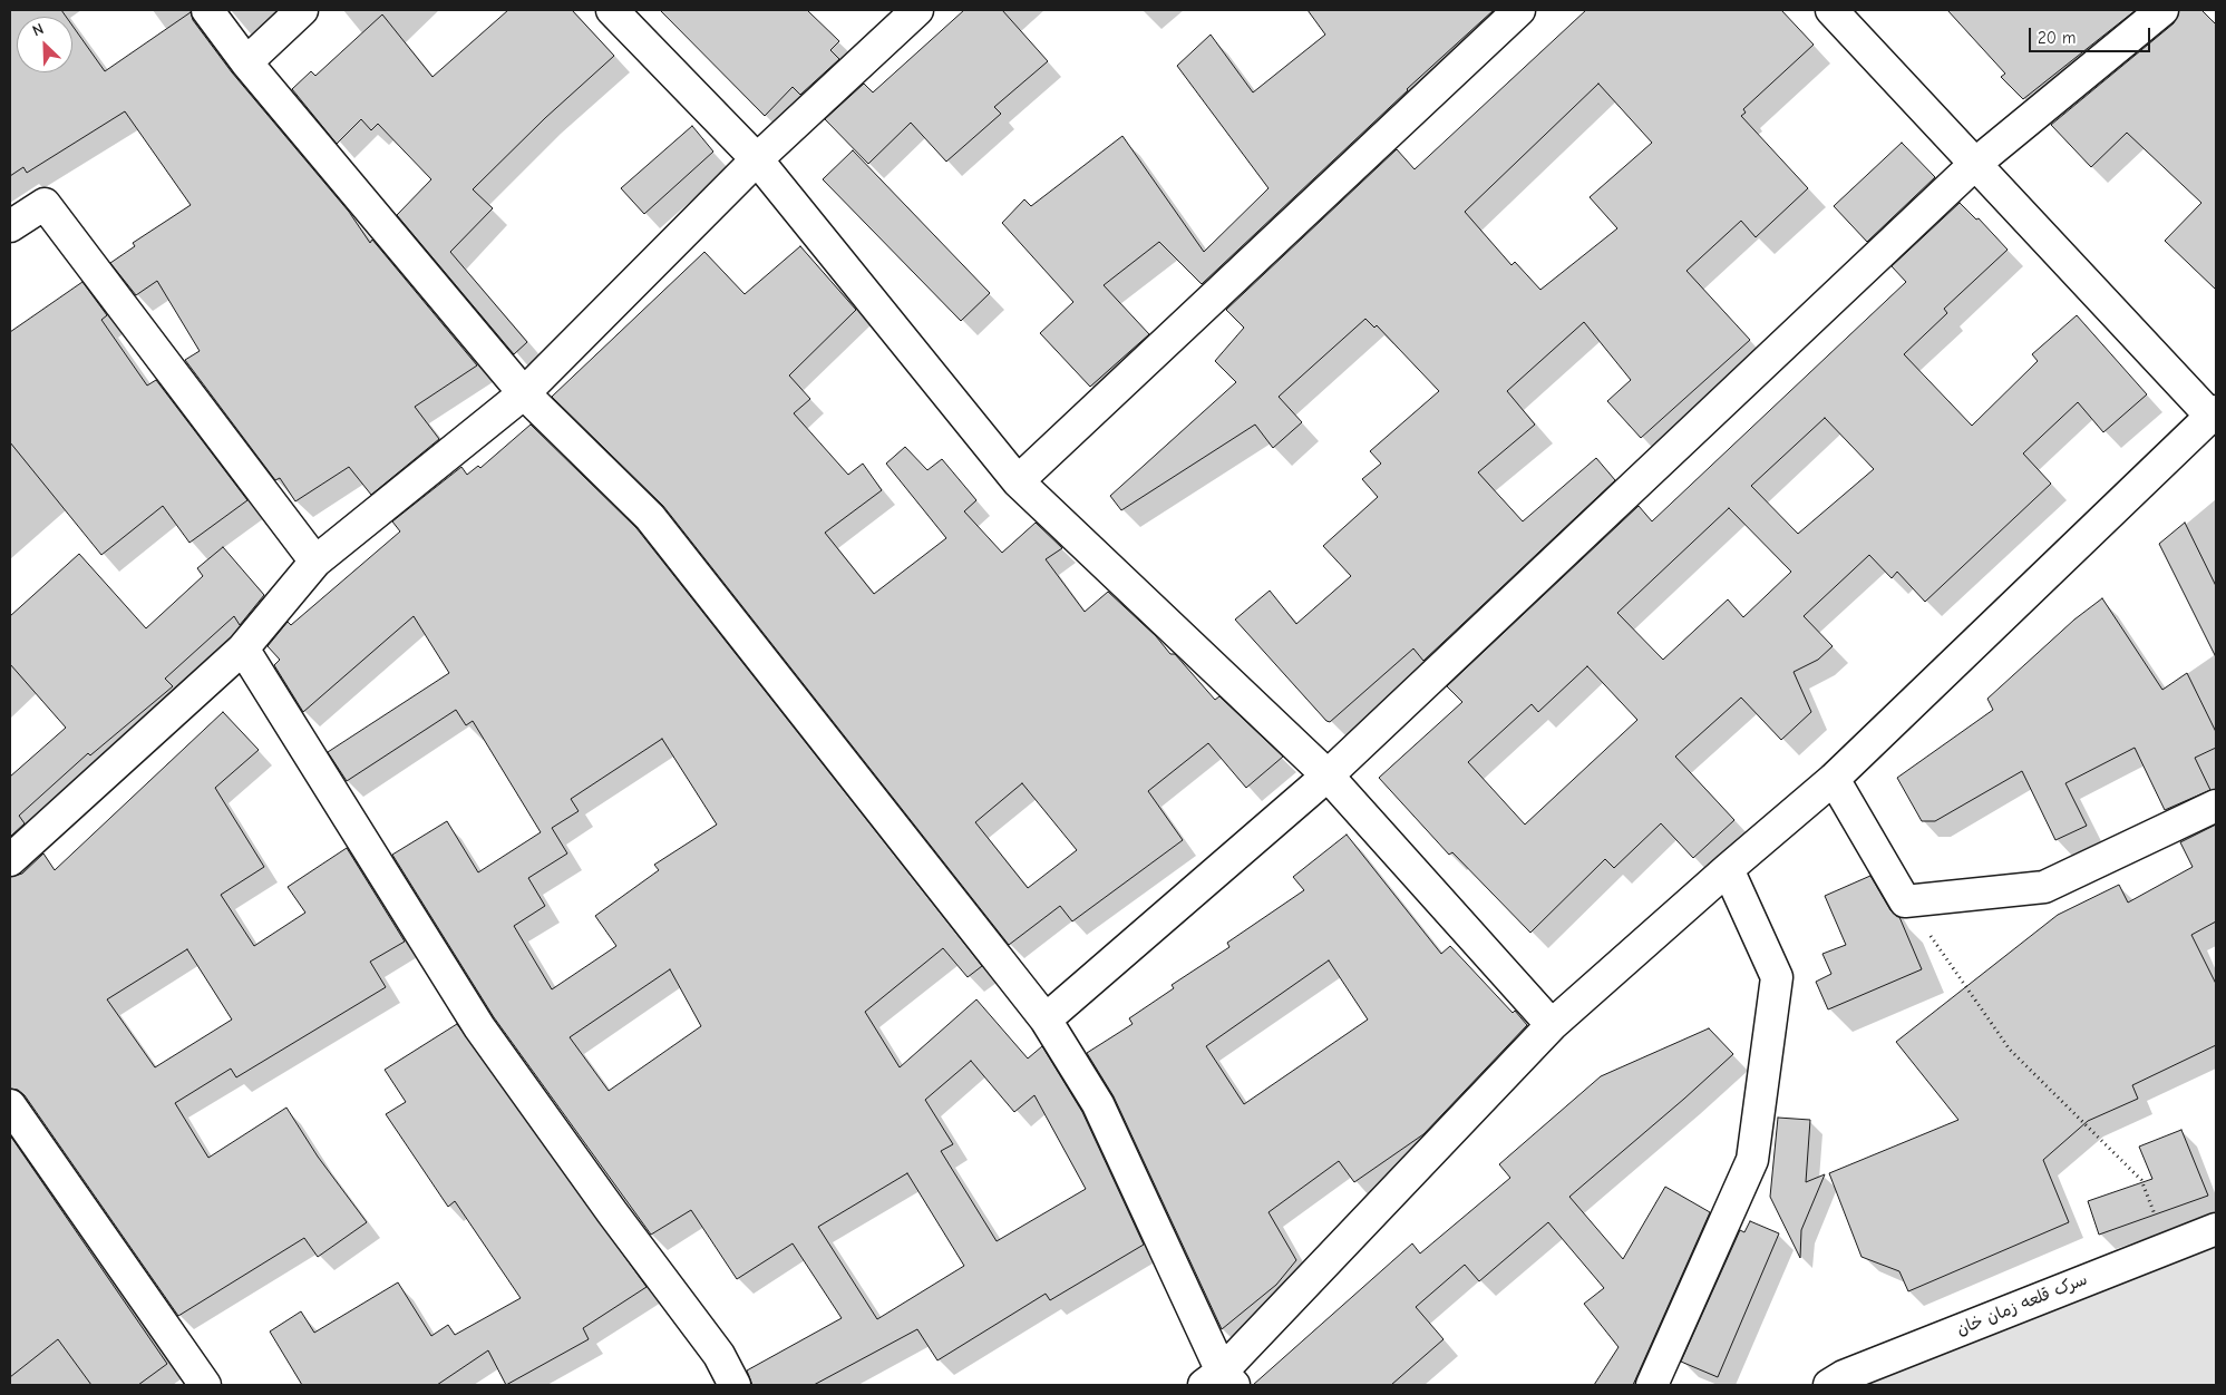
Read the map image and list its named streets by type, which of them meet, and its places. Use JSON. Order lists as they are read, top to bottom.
{
  "streets": {
    "street": ["سرک قلعه زمان خان"]
  },
  "scale_bar": "20 m",
  "north": "top left"
}
